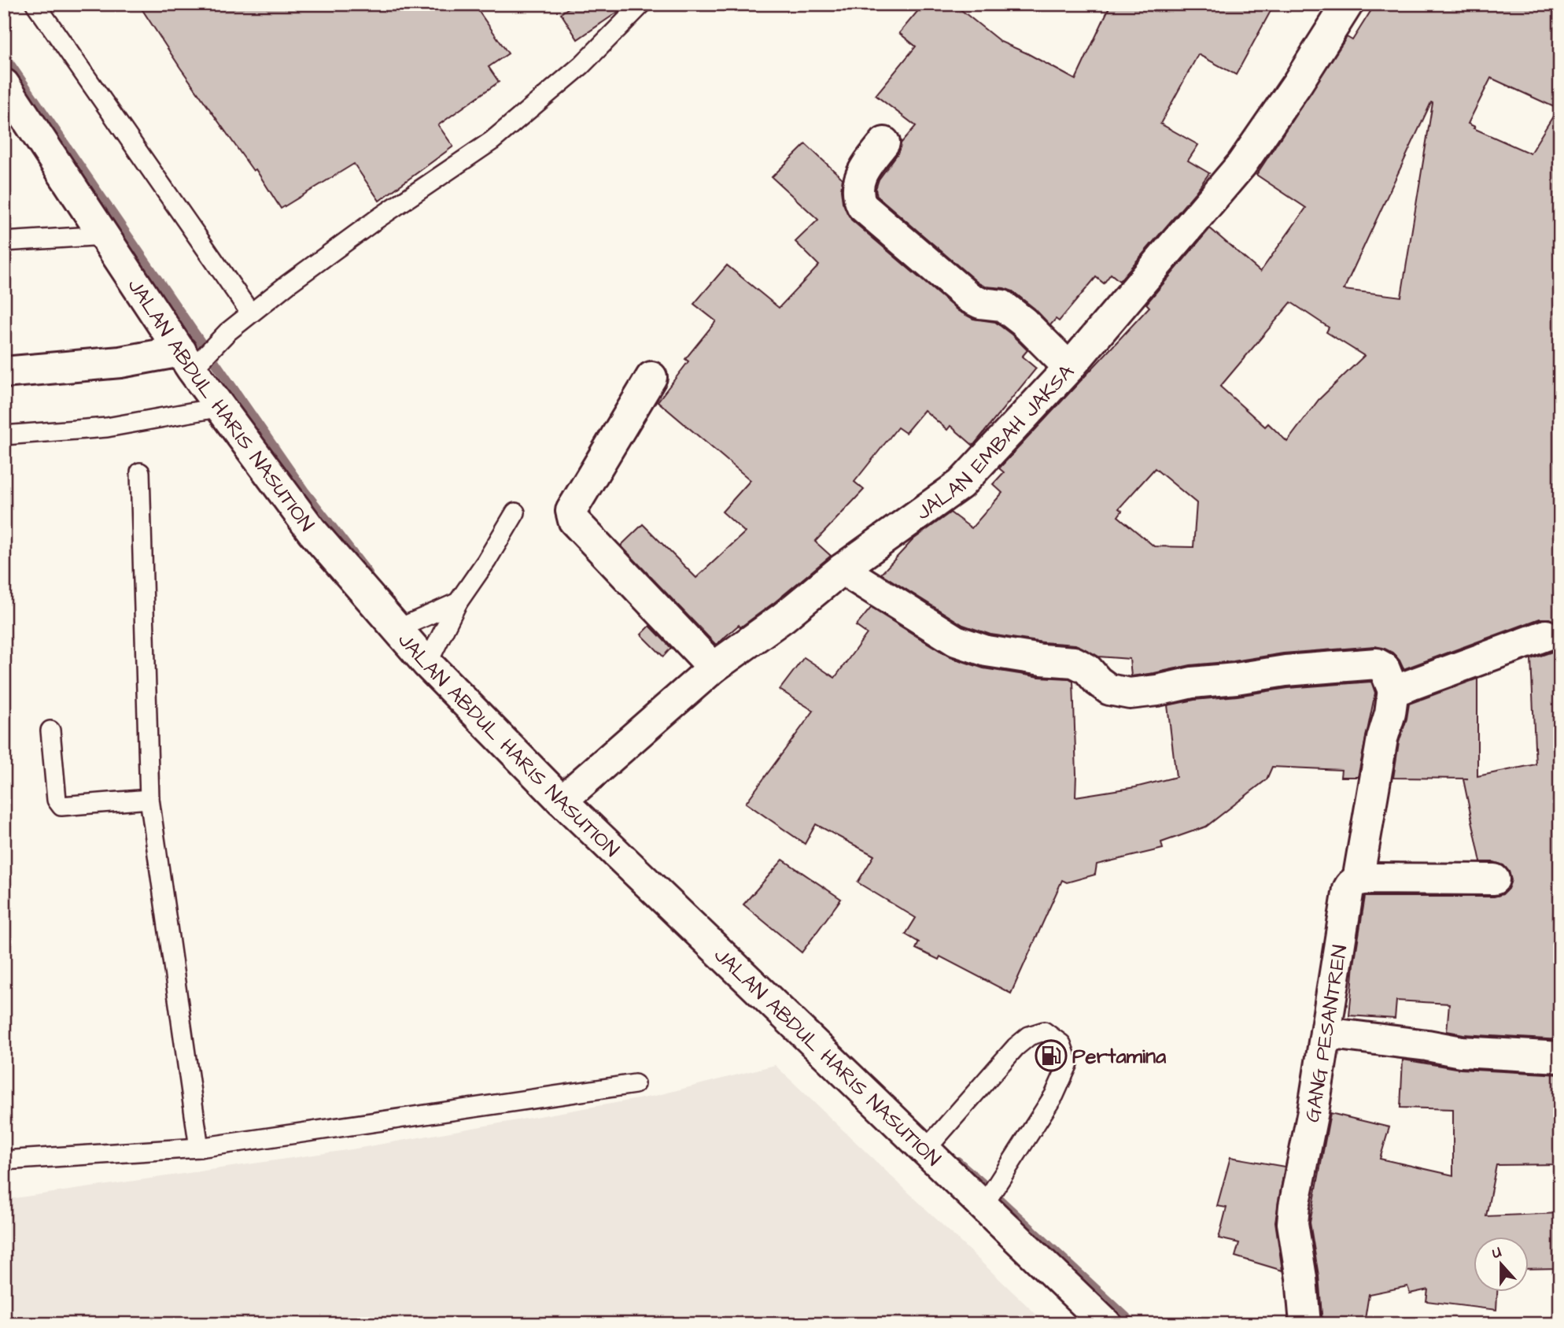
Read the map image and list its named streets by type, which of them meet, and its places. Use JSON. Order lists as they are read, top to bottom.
{
  "streets": {
    "main road": ["JALAN ABDUL HARIS NASUTION", "JALAN EMBAH JAKSA", "GANG PESANTREN"]
  },
  "crossings": [
    ["JALAN ABDUL HARIS NASUTION", "JALAN EMBAH JAKSA"]
  ],
  "places": {
    "fuel station": ["Pertamina"]
  },
  "north": "top"
}
